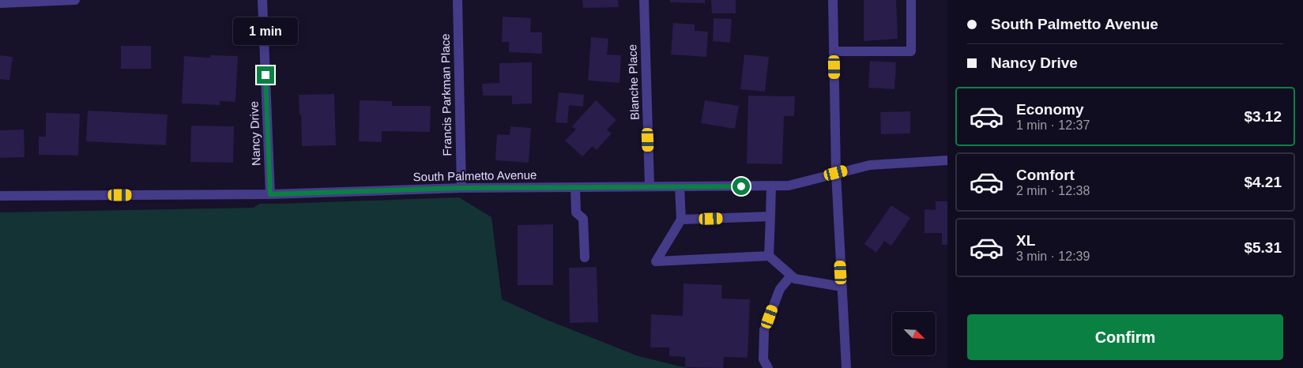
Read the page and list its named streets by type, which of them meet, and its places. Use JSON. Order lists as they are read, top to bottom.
{
  "streets": {
    "street": [
      "Blanche Place",
      "Francis Parkman Place",
      "Nancy Drive",
      "South Palmetto Avenue"
    ]
  },
  "crossings": [
    ["Blanche Place", "South Palmetto Avenue"],
    ["Francis Parkman Place", "South Palmetto Avenue"],
    ["Nancy Drive", "South Palmetto Avenue"]
  ],
  "north": "bottom right",
  "page": {
    "banner": ["South Palmetto Avenue", "Nancy Drive"],
    "bubble": "1 min",
    "list": [
      {
        "name": "Economy",
        "note": "1 min · 12:37",
        "value": "$3.12"
      },
      {
        "name": "Comfort",
        "note": "2 min · 12:38",
        "value": "$4.21"
      },
      {
        "name": "XL",
        "note": "3 min · 12:39",
        "value": "$5.31"
      }
    ],
    "buttons": "Confirm"
  }
}
